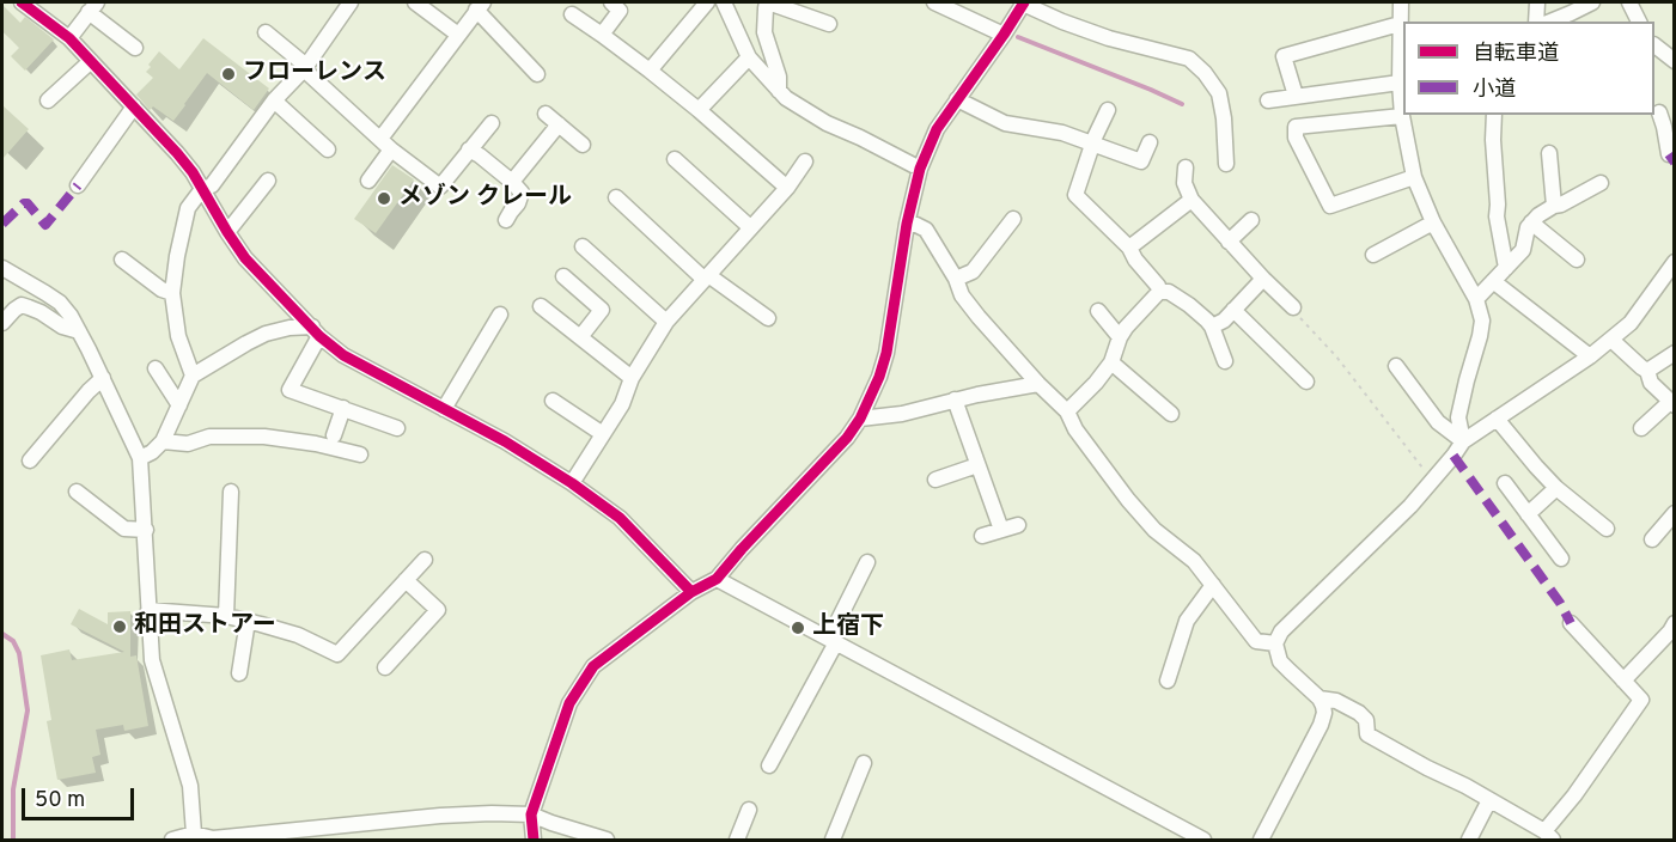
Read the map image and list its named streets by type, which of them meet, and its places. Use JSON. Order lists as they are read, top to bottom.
{
  "places": [
    "フローレンス",
    "メゾン クレール",
    "和田ストアー",
    "上宿下"
  ],
  "legend": ["自転車道", "小道"],
  "scale_bar": "50 m"
}
